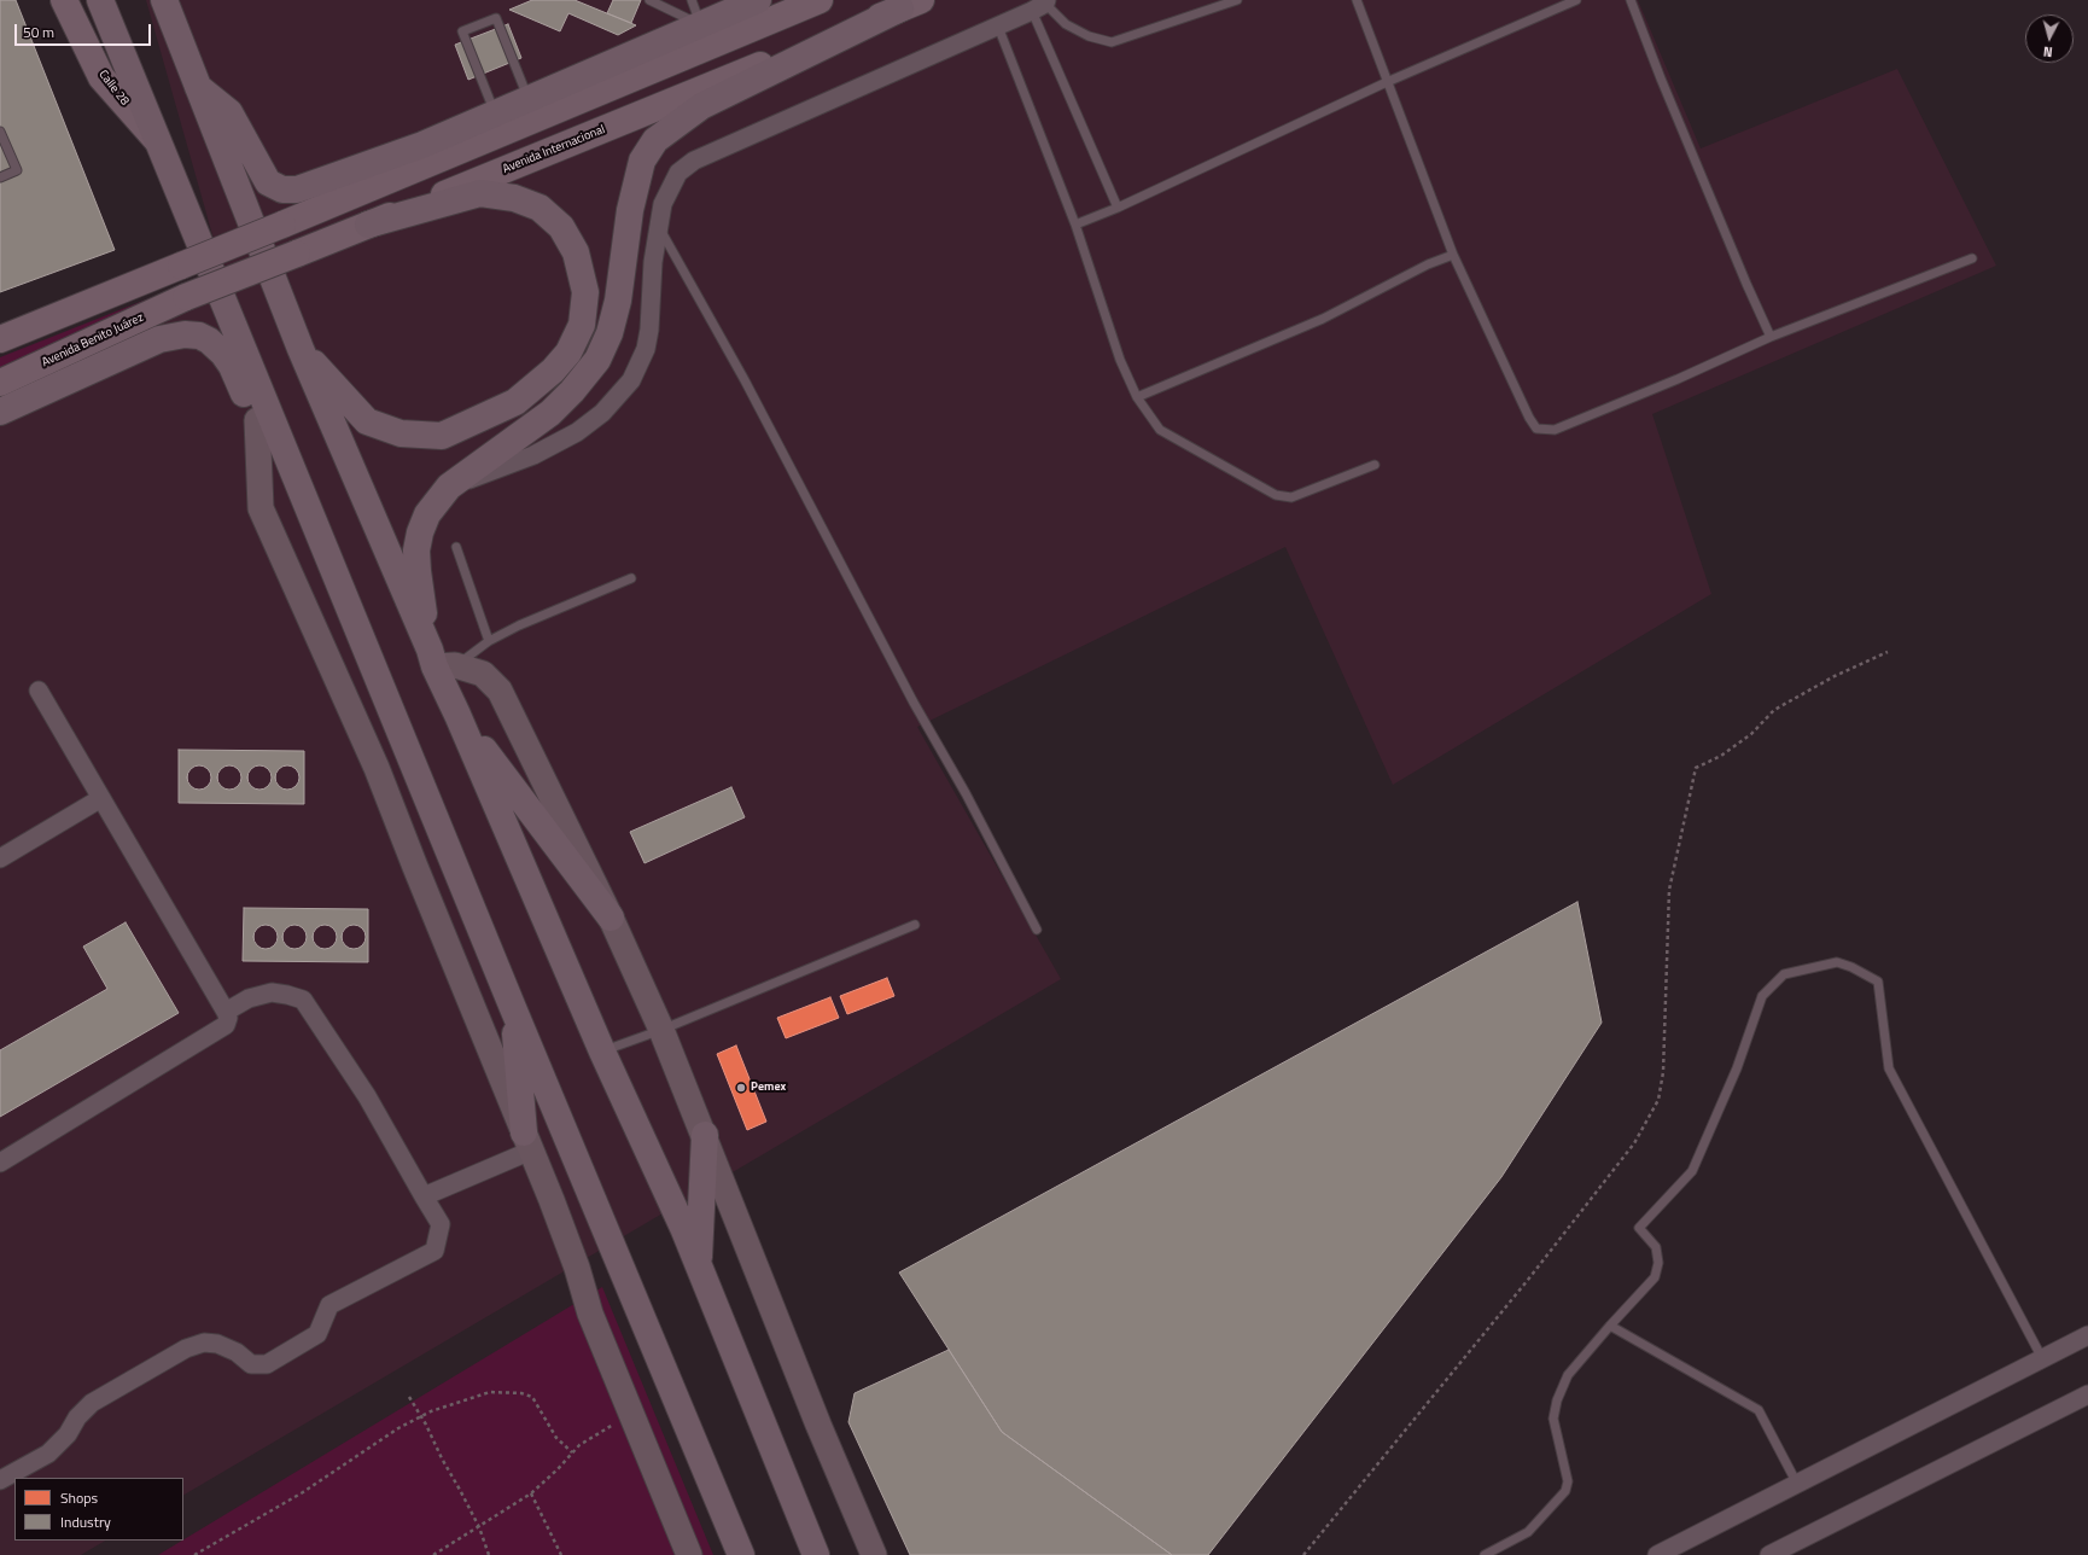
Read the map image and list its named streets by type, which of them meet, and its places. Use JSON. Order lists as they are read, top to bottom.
{
  "streets": {
    "main road": ["Calle 28", "Avenida Internacional", "Avenida Benito Juárez"]
  },
  "crossings": [
    ["Avenida Internacional", "Avenida Benito Juárez"]
  ],
  "places": ["Pemex"],
  "legend": ["Shops", "Industry"],
  "scale_bar": "50 m",
  "north": "bottom"
}
